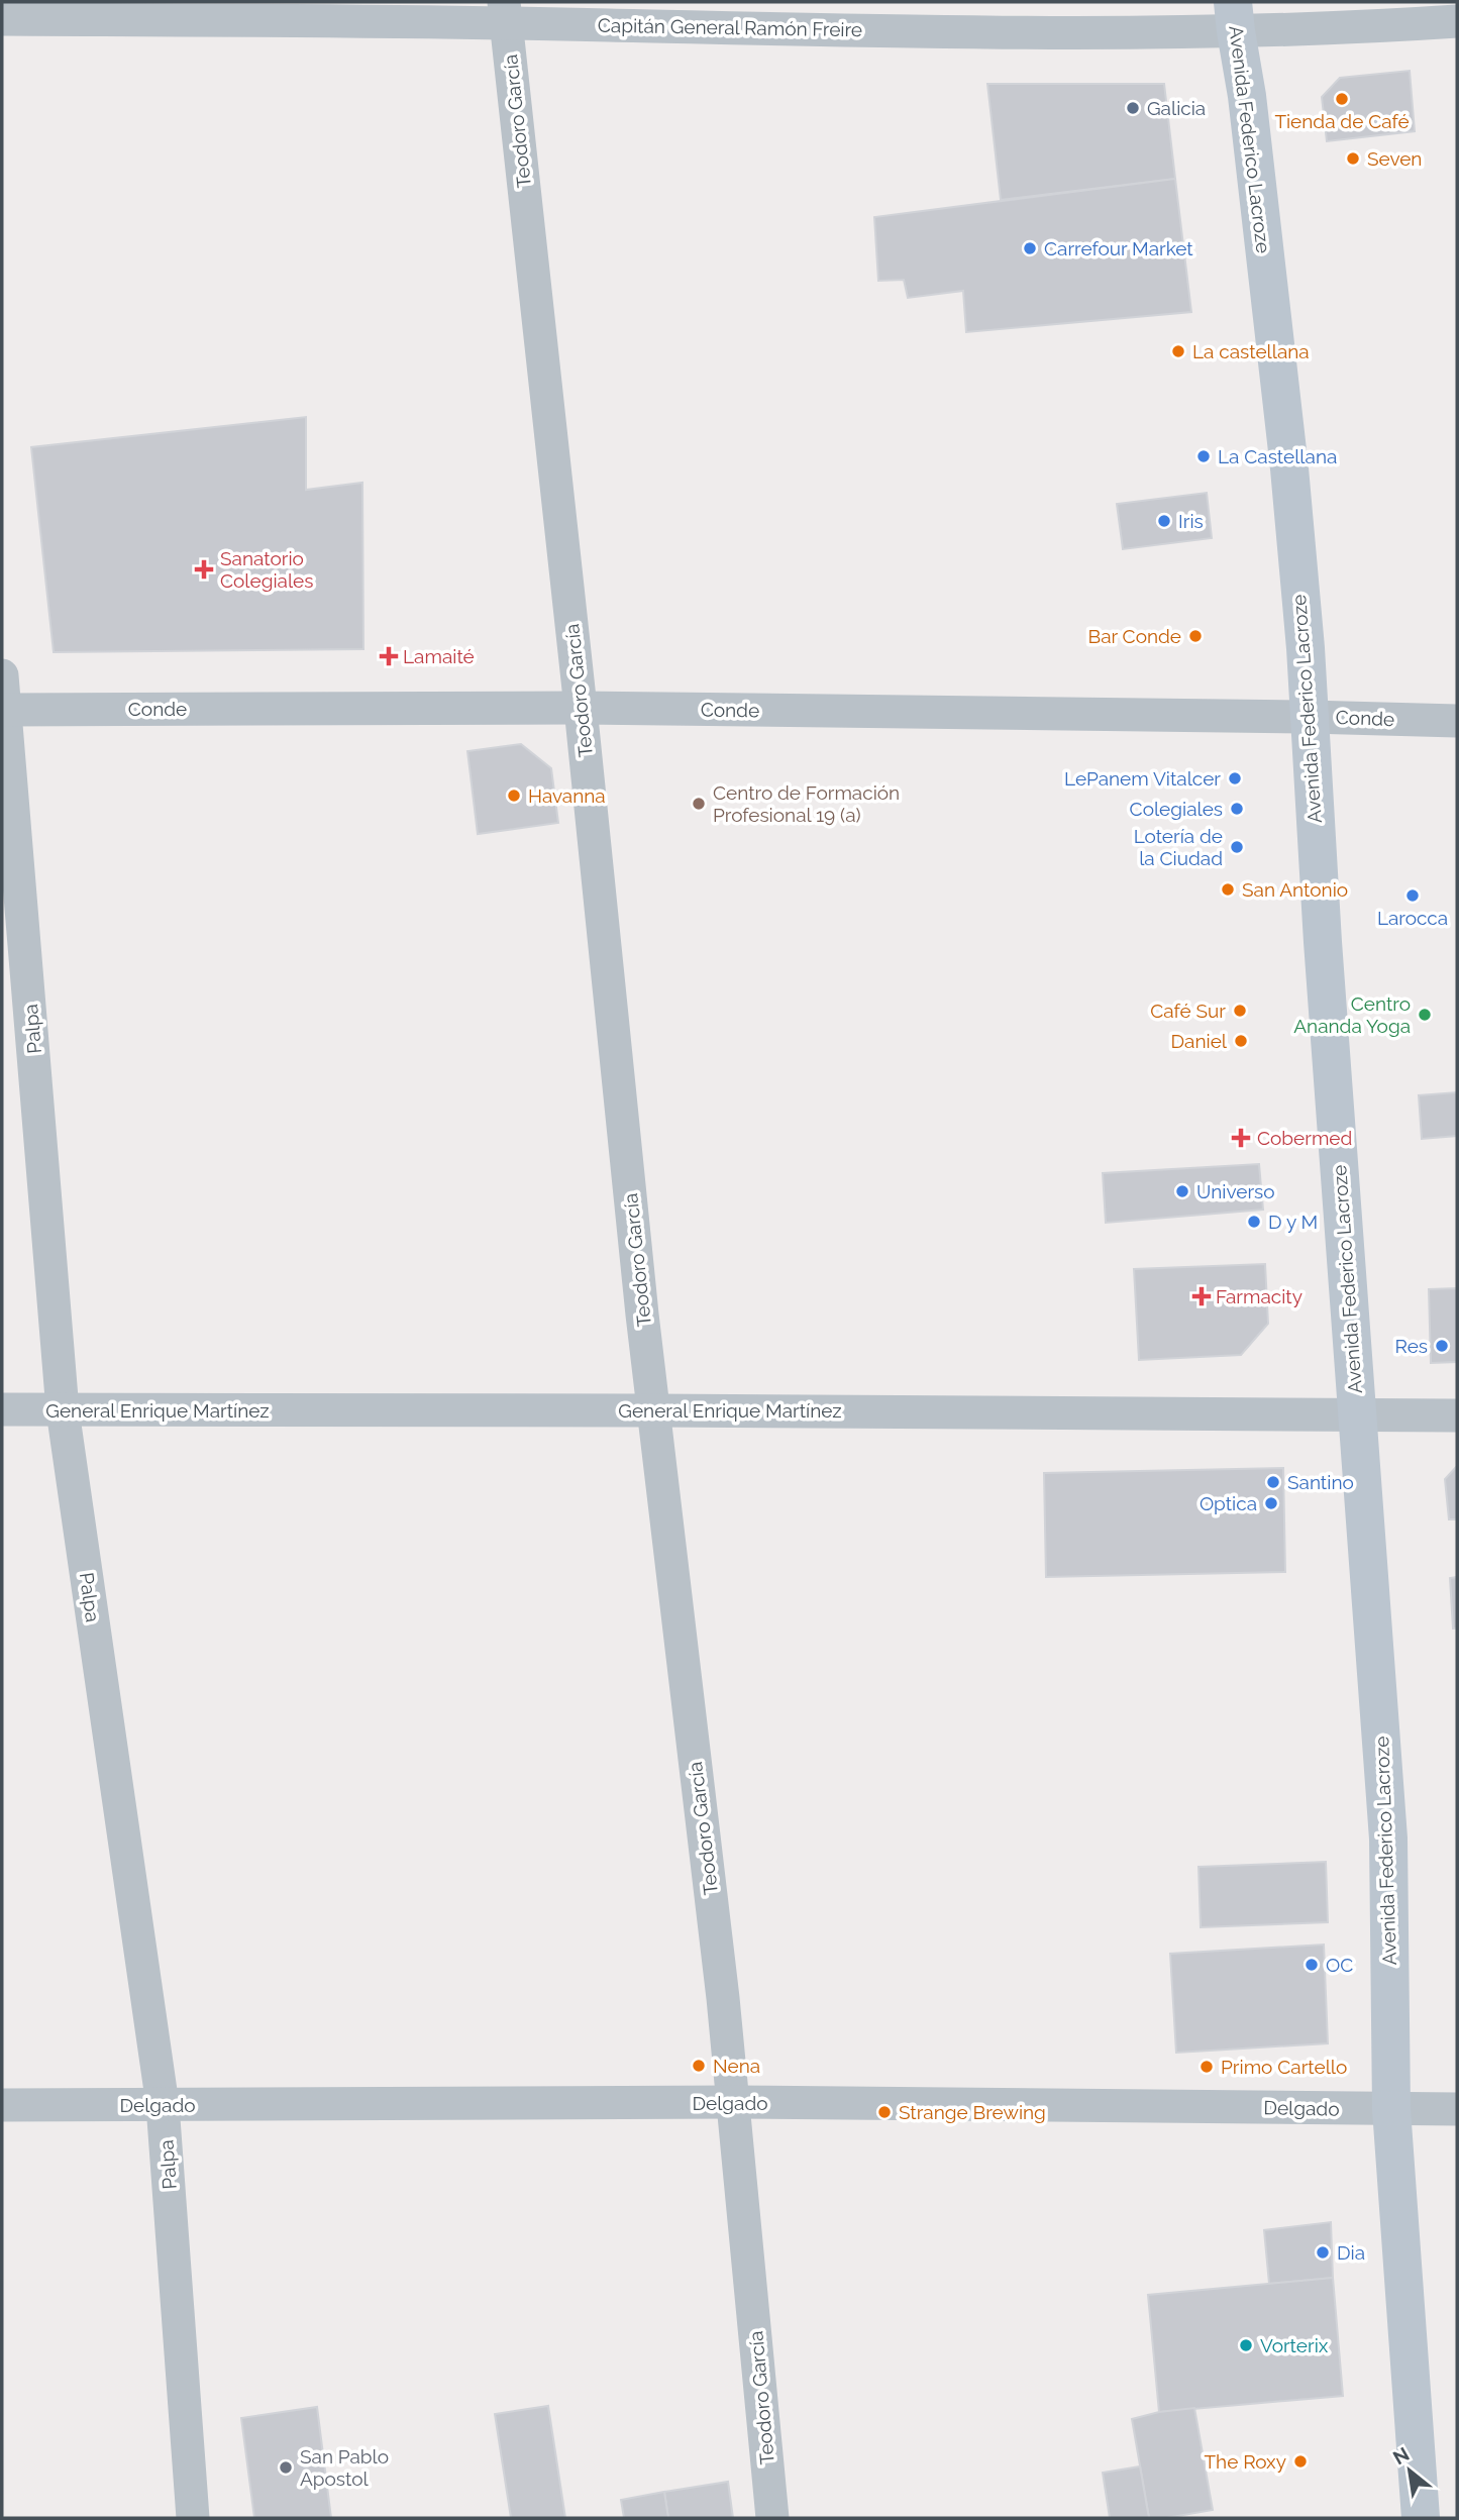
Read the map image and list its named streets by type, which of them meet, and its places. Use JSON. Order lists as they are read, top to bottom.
{
  "streets": {
    "main road": ["Avenida Federico Lacroze"],
    "street": [
      "Capitán General Ramón Freire",
      "Teodoro García",
      "Conde",
      "Palpa",
      "General Enrique Martínez",
      "Delgado"
    ]
  },
  "crossings": [
    ["Capitán General Ramón Freire", "Teodoro García"],
    ["Capitán General Ramón Freire", "Avenida Federico Lacroze"],
    ["Teodoro García", "Conde"],
    ["Teodoro García", "General Enrique Martínez"],
    ["Teodoro García", "Delgado"],
    ["Avenida Federico Lacroze", "Conde"],
    ["Avenida Federico Lacroze", "General Enrique Martínez"],
    ["Avenida Federico Lacroze", "Delgado"],
    ["Conde", "Palpa"],
    ["Palpa", "General Enrique Martínez"],
    ["Palpa", "Delgado"]
  ],
  "places": {
    "other": [
      "Tienda de Café",
      "Galicia",
      "Seven",
      "Carrefour Market",
      "La castellana",
      "La Castellana",
      "Iris",
      "Bar Conde",
      "LePanem Vitalcer",
      "Havanna",
      "Centro de Formación Profesional 19 (a)",
      "Colegiales",
      "Lotería de la Ciudad",
      "San Antonio",
      "Larocca",
      "Café Sur",
      "Centro Ananda Yoga",
      "Daniel",
      "Universo",
      "D y M",
      "Res",
      "Santino",
      "Optica",
      "OC",
      "Nena",
      "Primo Cartello",
      "Strange Brewing",
      "Dia",
      "Vorterix",
      "The Roxy",
      "San Pablo Apostol"
    ],
    "health": [
      "Sanatorio Colegiales",
      "Lamaité",
      "Cobermed",
      "Farmacity"
    ]
  },
  "north": "top left"
}
